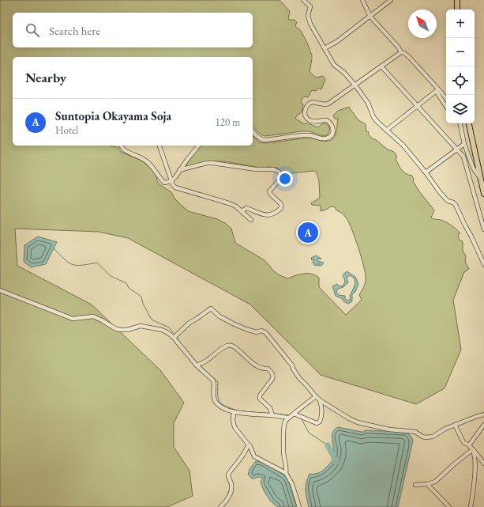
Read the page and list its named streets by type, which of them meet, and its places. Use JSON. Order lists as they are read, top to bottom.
{
  "north": "top left",
  "page": {
    "map_buttons": ["+", "−"],
    "search": "Search here",
    "heading": "Nearby",
    "list": [
      {
        "mark": "A",
        "name": "Suntopia Okayama Soja",
        "note": "Hotel",
        "value": "120 m"
      }
    ],
    "pins": "A"
  }
}
